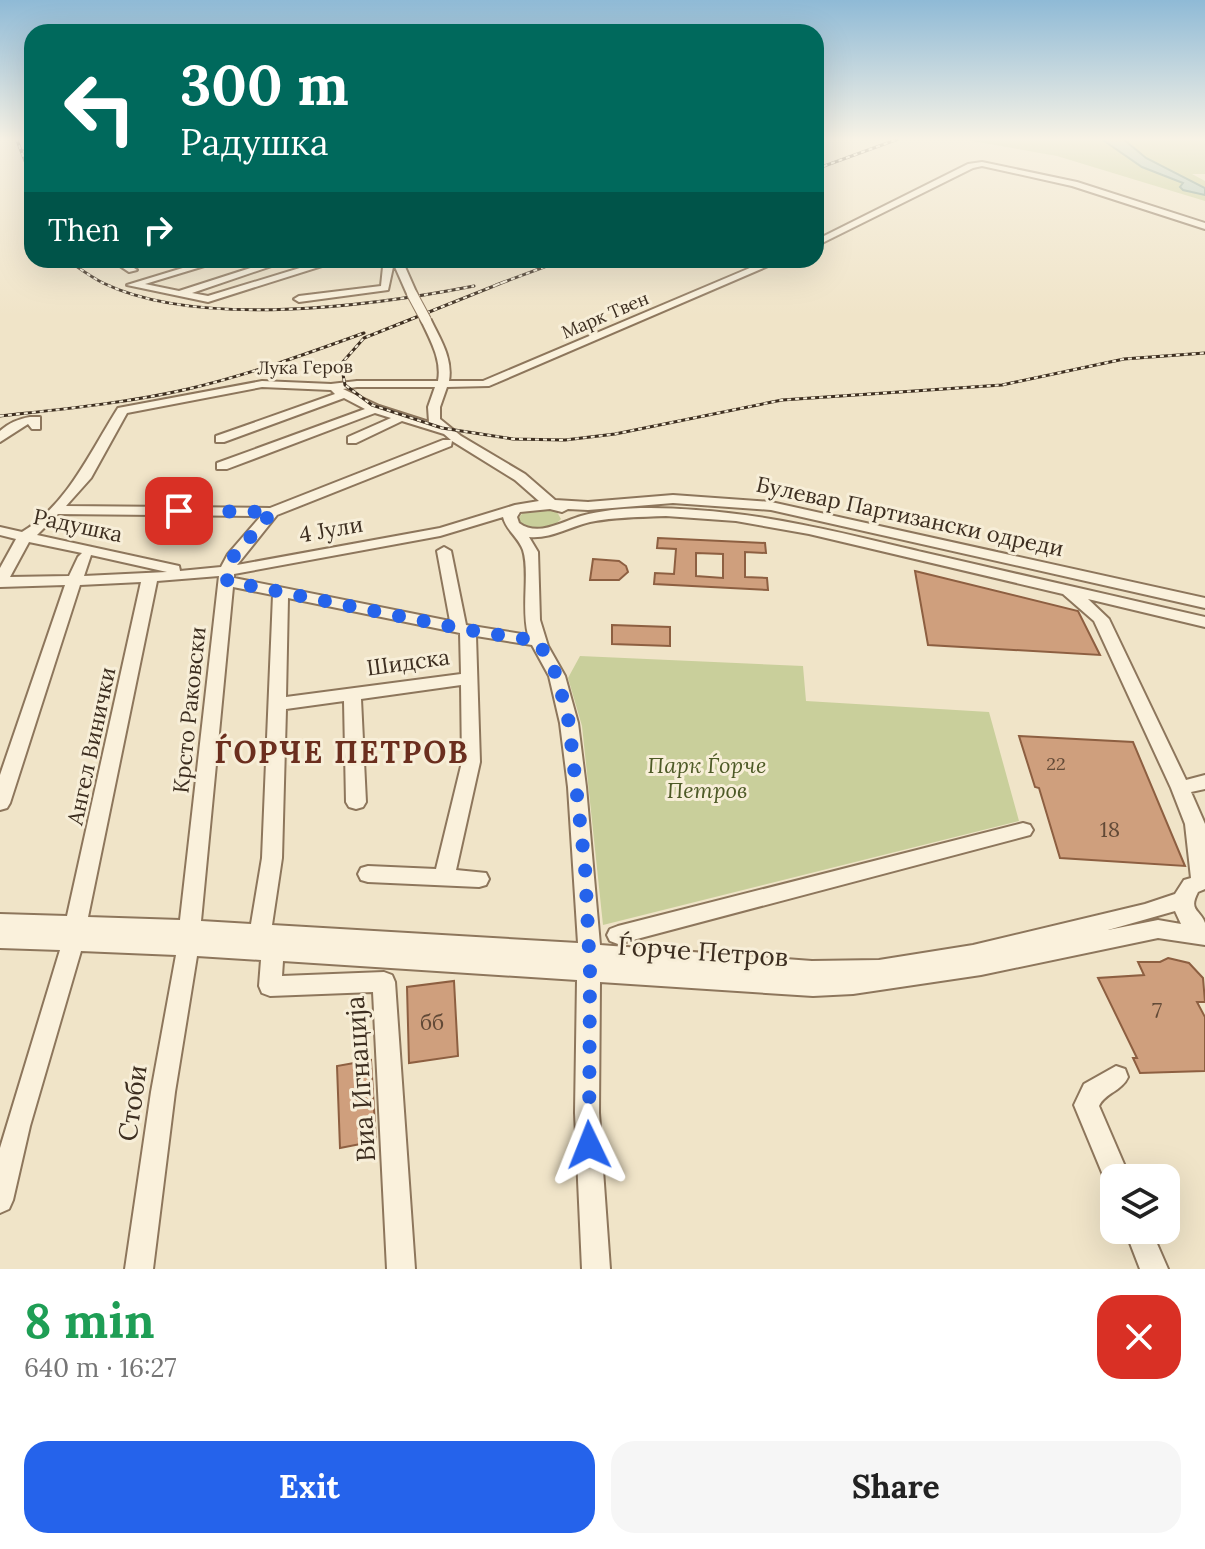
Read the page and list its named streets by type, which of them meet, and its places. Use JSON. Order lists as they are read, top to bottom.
{
  "streets": {
    "street": [
      "Марк Твен",
      "Лука Геров",
      "Булевар Партизански одреди",
      "Радушка",
      "4 Јули",
      "Шидска",
      "Крсто Раковски",
      "Ангел Винички",
      "Ѓорче Петров",
      "Виа Игнација",
      "Стоби"
    ]
  },
  "crossings": [
    ["Марк Твен", "Лука Геров"],
    ["Булевар Партизански одреди", "4 Јули"],
    ["Радушка", "4 Јули"],
    ["4 Јули", "Крсто Раковски"],
    ["4 Јули", "Ангел Винички"],
    ["Крсто Раковски", "Ѓорче Петров"],
    ["Крсто Раковски", "Стоби"],
    ["Ангел Винички", "Ѓорче Петров"],
    ["Ѓорче Петров", "Виа Игнација"],
    ["Ѓорче Петров", "Стоби"]
  ],
  "districts": ["ЃОРЧЕ ПЕТРОВ"],
  "parks": ["Парк Ѓорче Петров"],
  "house_numbers": [
    "22",
    "18",
    "7",
    "бб"
  ],
  "page": {
    "turn": ["300 m", "Радушка"],
    "then": "Then",
    "heading": ["8 min", "640 m · 16:27"],
    "buttons": ["Exit", "Share"]
  }
}
